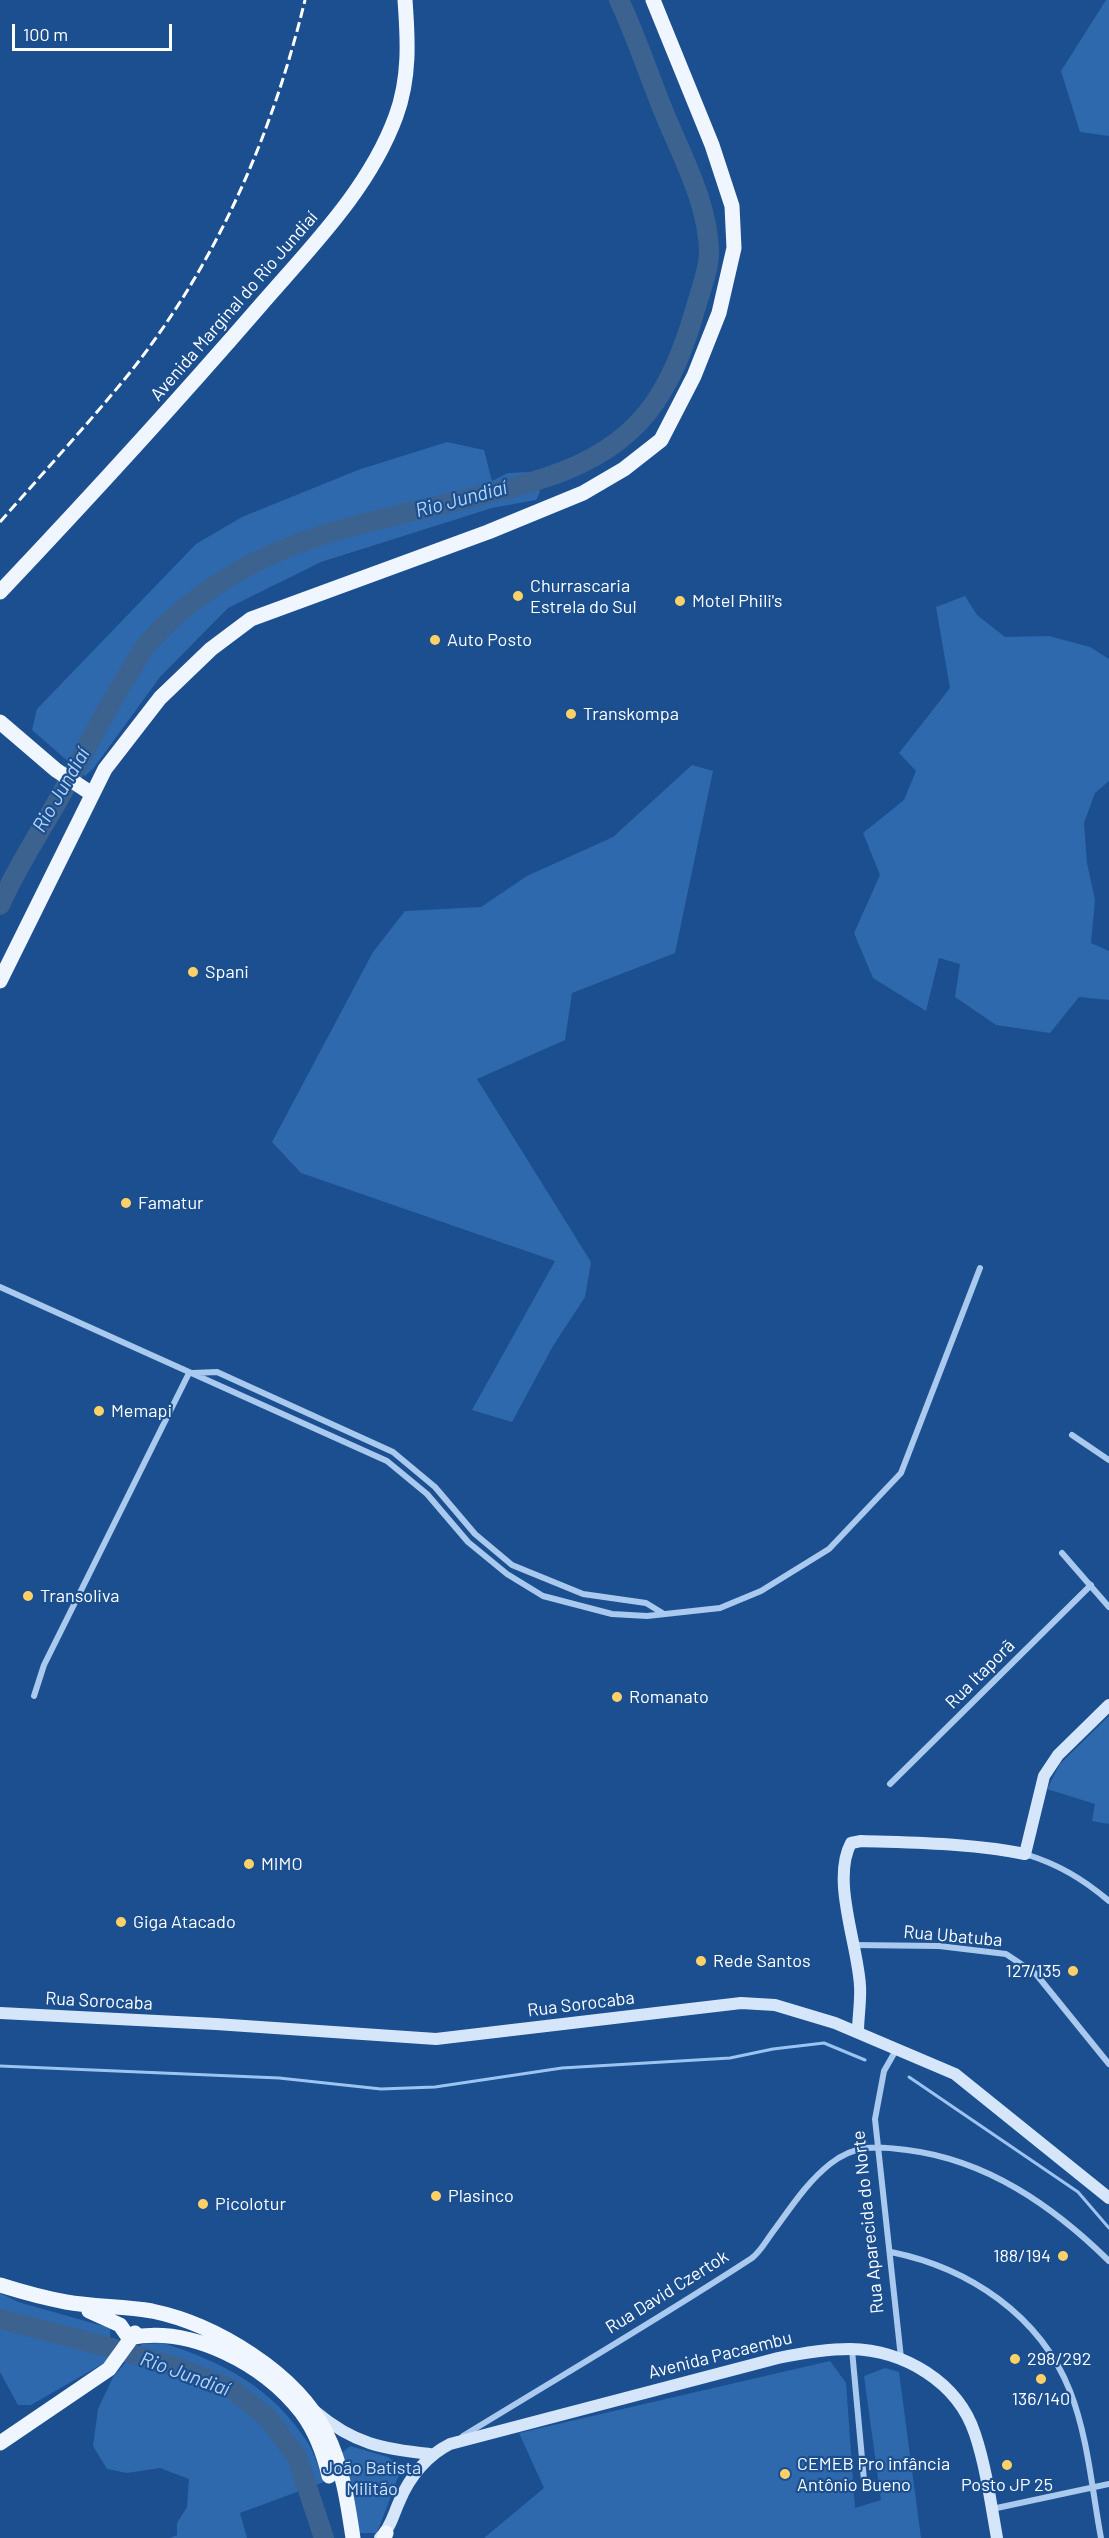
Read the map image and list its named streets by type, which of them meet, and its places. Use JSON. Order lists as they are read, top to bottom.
{
  "streets": {
    "main road": ["Avenida Marginal do Rio Jundiaí"],
    "street": [
      "Rua Itaporã",
      "Rua Ubatuba",
      "Rua Sorocaba",
      "Rua Aparecida do Norte",
      "Rua David Czertok",
      "Avenida Pacaembu"
    ]
  },
  "crossings": [
    ["Rua Sorocaba", "Rua Aparecida do Norte"],
    ["Rua Aparecida do Norte", "Rua David Czertok"],
    ["Rua Aparecida do Norte", "Avenida Pacaembu"],
    ["Rua David Czertok", "Avenida Pacaembu"]
  ],
  "water": ["Rio Jundiaí"],
  "parks": ["João Batista Militão"],
  "places": [
    "Churrascaria Estrela do Sul",
    "Motel Phili's",
    "Auto Posto",
    "Transkompa",
    "Spani",
    "Famatur",
    "Memapi",
    "Transoliva",
    "Romanato",
    "MIMO",
    "Giga Atacado",
    "Rede Santos",
    "127/135",
    "Plasinco",
    "Picolotur",
    "188/194",
    "298/292",
    "136/140",
    "Posto JP 25",
    "CEMEB Pro infância Antônio Bueno"
  ],
  "scale_bar": "100 m"
}
